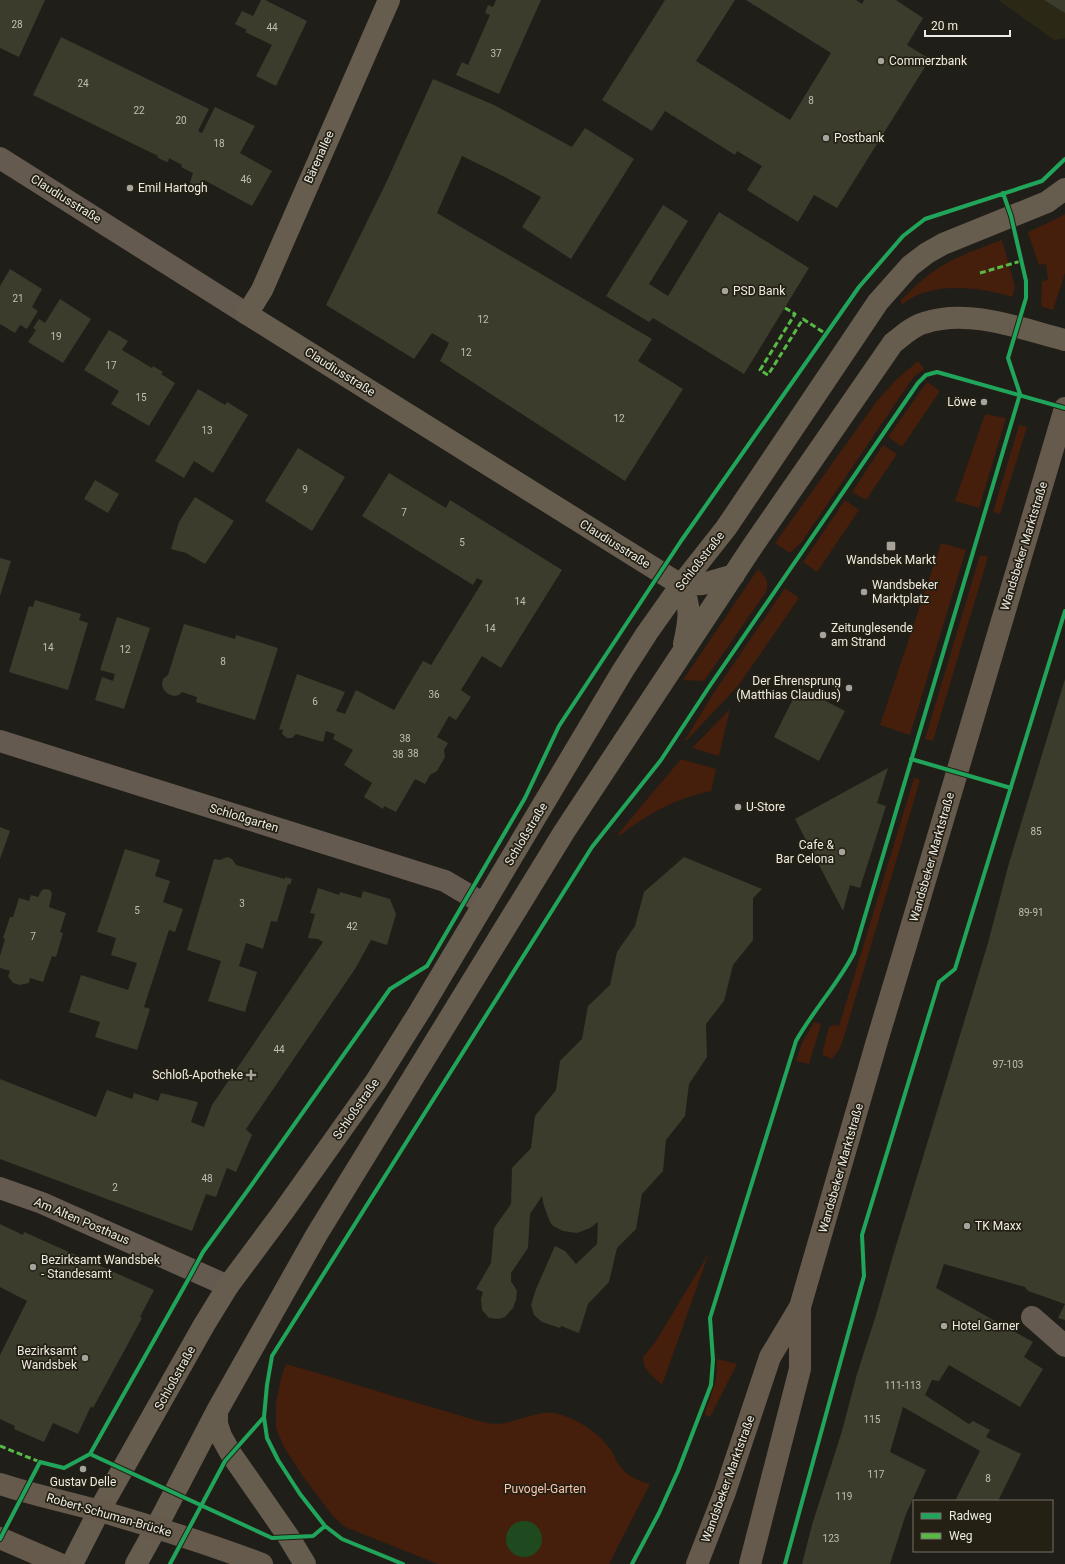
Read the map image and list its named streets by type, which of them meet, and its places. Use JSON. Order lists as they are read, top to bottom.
{
  "streets": {
    "main road": [
      "Bärenallee",
      "Claudiusstraße",
      "Wandsbeker Marktstraße",
      "Schloßstraße",
      "Robert-Schuman-Brücke"
    ],
    "street": ["Schloßgarten", "Am Alten Posthaus"]
  },
  "crossings": [
    ["Bärenallee", "Claudiusstraße"],
    ["Claudiusstraße", "Schloßstraße"],
    ["Schloßstraße", "Schloßgarten"],
    ["Schloßstraße", "Am Alten Posthaus"],
    ["Schloßstraße", "Robert-Schuman-Brücke"]
  ],
  "parks": ["Puvogel-Garten"],
  "places": {
    "other": [
      "Commerzbank",
      "Postbank",
      "Emil Hartogh",
      "PSD Bank",
      "Löwe",
      "Wandsbeker Marktplatz",
      "Zeitunglesende am Strand",
      "Der Ehrensprung (Matthias Claudius)",
      "U-Store",
      "Cafe & Bar Celona",
      "TK Maxx",
      "Bezirksamt Wandsbek - Standesamt",
      "Hotel Garner",
      "Bezirksamt Wandsbek",
      "Gustav Delle"
    ],
    "transit": ["Wandsbek Markt"],
    "health": ["Schloß-Apotheke"]
  },
  "house_numbers": [
    "28",
    "44",
    "37",
    "24",
    "8",
    "22",
    "20",
    "18",
    "46",
    "21",
    "12",
    "19",
    "12",
    "17",
    "15",
    "12",
    "13",
    "9",
    "7",
    "5",
    "14",
    "14",
    "14",
    "12",
    "8",
    "36",
    "6",
    "38",
    "38",
    "38",
    "85",
    "3",
    "5",
    "89-91",
    "42",
    "7",
    "44",
    "97-103",
    "48",
    "2",
    "111-113",
    "115",
    "117",
    "8",
    "119",
    "123"
  ],
  "legend": ["Radweg", "Weg"],
  "scale_bar": "20 m"
}
